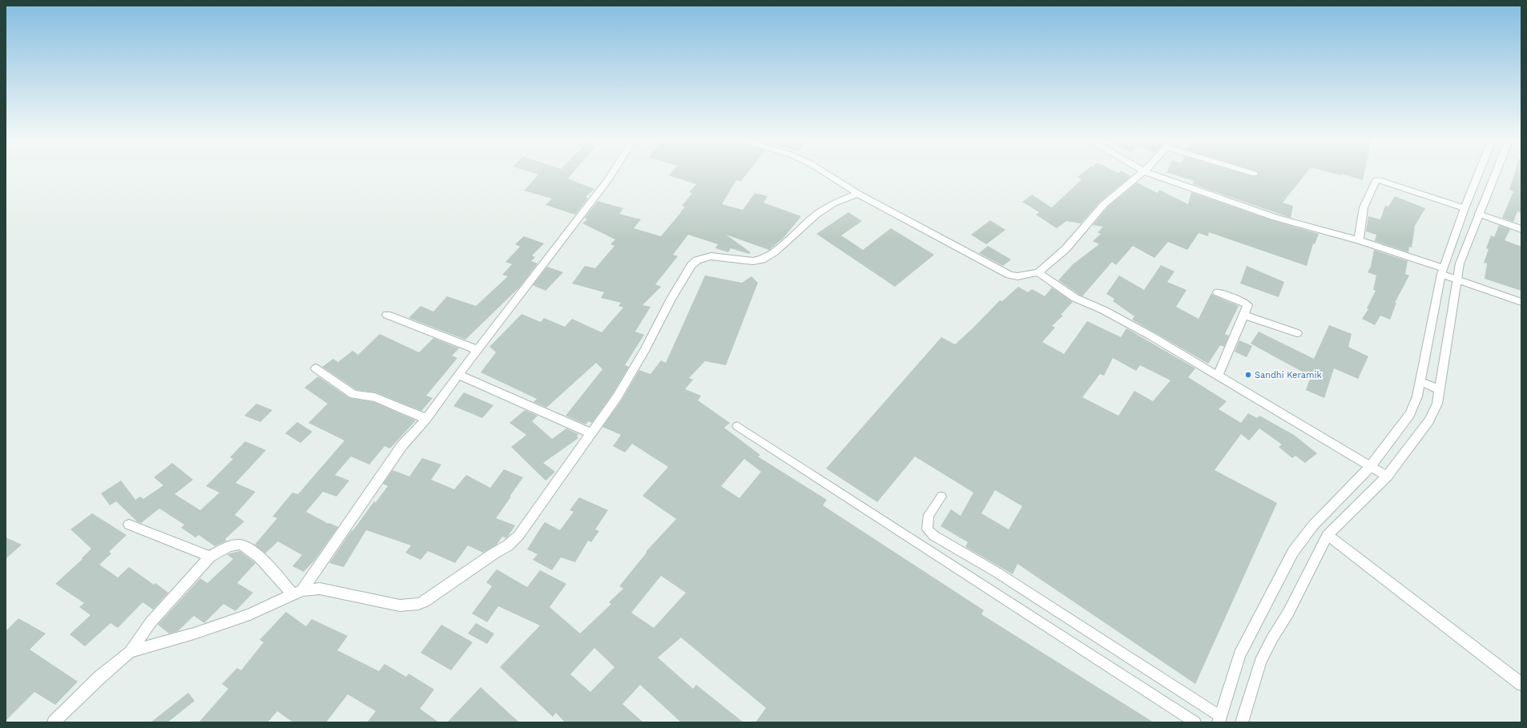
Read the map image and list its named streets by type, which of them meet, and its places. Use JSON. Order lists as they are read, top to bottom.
{
  "places": ["Sandhi Keramik"]
}
